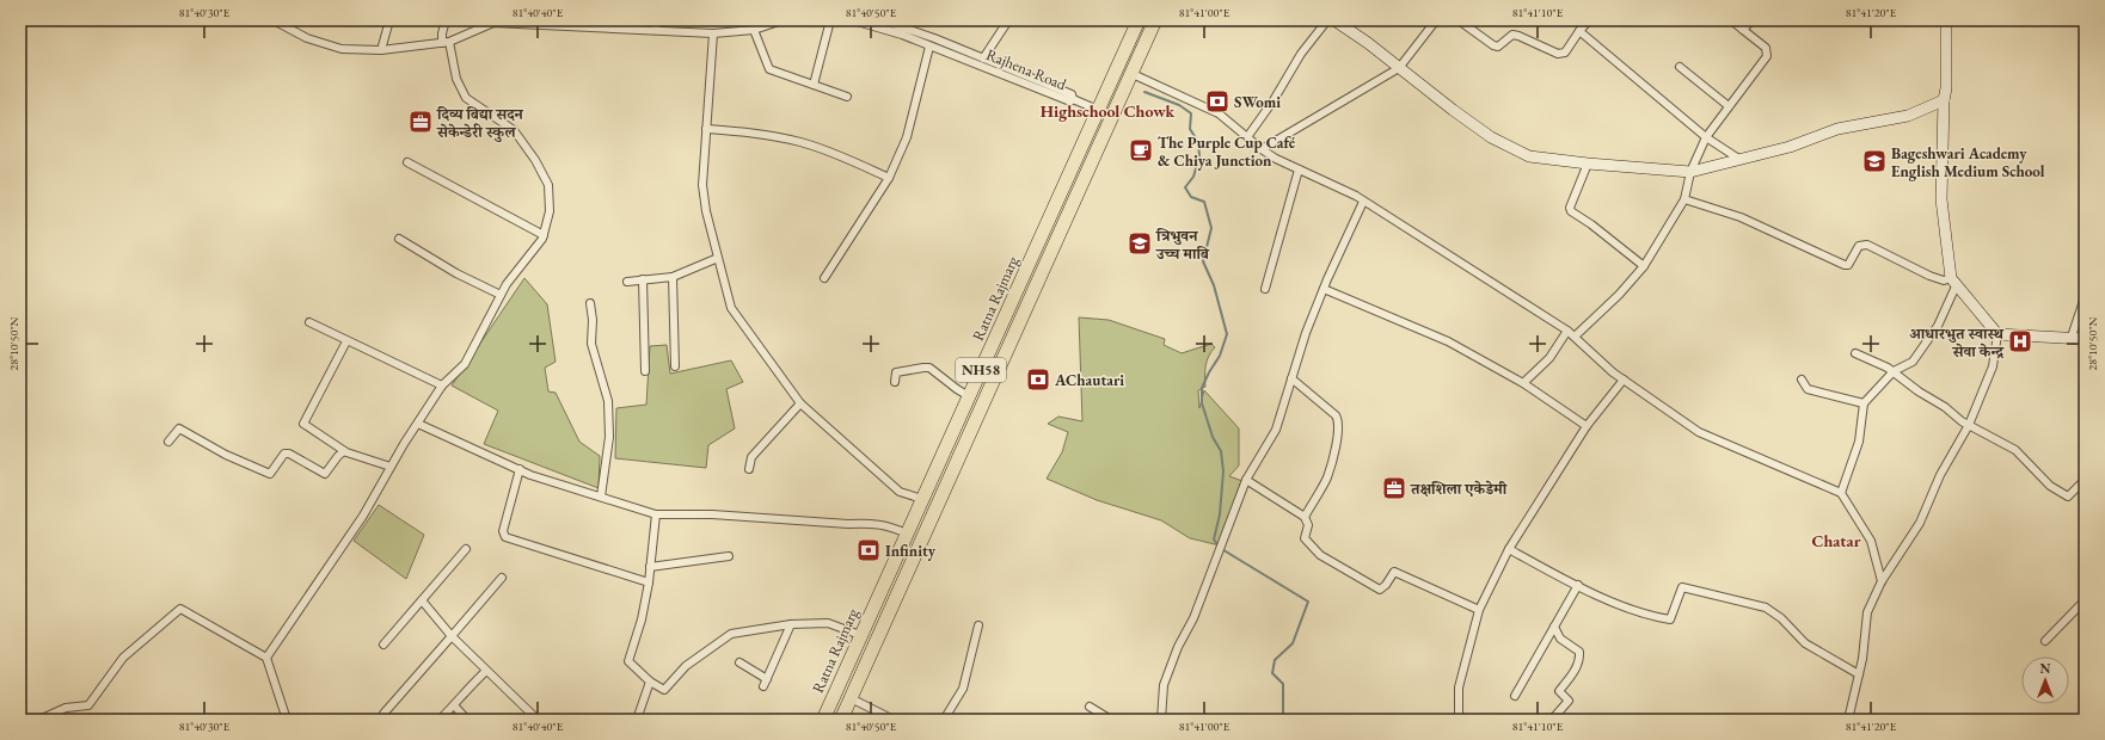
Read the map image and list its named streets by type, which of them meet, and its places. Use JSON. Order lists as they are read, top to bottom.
{
  "streets": {
    "highway": ["Ratna Rajmarg", "NH58"],
    "street": ["Rajhena Road"]
  },
  "crossings": [
    ["Rajhena Road", "Ratna Rajmarg"]
  ],
  "districts": ["Highschool Chowk", "Chatar"],
  "places": {
    "bank": ["SWomi", "AChautari", "Infinity"],
    "office": ["दिव्य बिद्या सदन सेकेन्डेरी स्कुल", "तक्षशिला एकेडेमी"],
    "cafe": ["The Purple Cup Café & Chiya Junction"],
    "school or university": ["Bageshwari Academy English Medium School", "त्रिभुवन उच्च माबि"],
    "hospital": ["आधारभुत स्वास्थ सेवा केन्द्र"]
  },
  "north": "top",
  "coordinates": [
    "81°40'30\"E",
    "81°40'40\"E",
    "81°40'50\"E",
    "81°41'00\"E",
    "81°41'10\"E",
    "81°41'20\"E",
    "28°10'50\"N"
  ]
}
